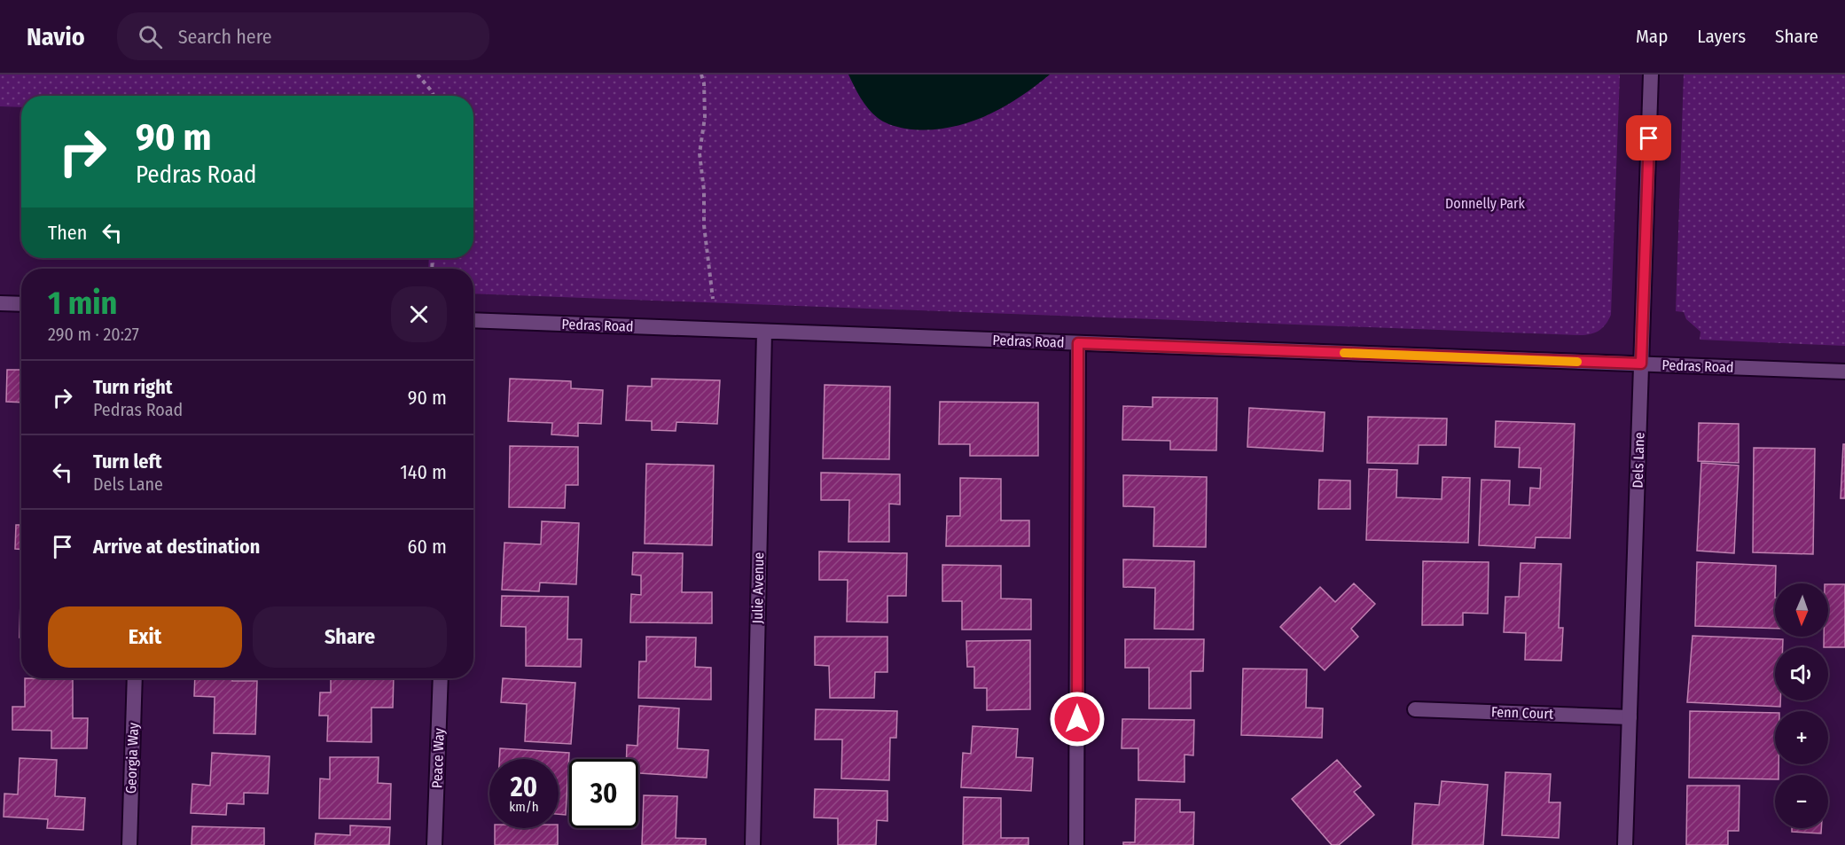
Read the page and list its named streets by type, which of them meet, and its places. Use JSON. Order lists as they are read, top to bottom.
{
  "streets": {
    "street": [
      "Pedras Road",
      "Dels Lane",
      "Julie Avenue",
      "Fenn Court",
      "Georgia Way",
      "Peace Way"
    ]
  },
  "crossings": [
    ["Pedras Road", "Dels Lane"],
    ["Pedras Road", "Julie Avenue"],
    ["Dels Lane", "Fenn Court"]
  ],
  "parks": ["Donnelly Park"],
  "north": "bottom",
  "page": {
    "header": "Navio",
    "search": "Search here",
    "nav": ["Map", "Layers", "Share"],
    "turn": ["90 m", "Pedras Road"],
    "then": "Then",
    "heading": ["1 min", "290 m · 20:27"],
    "list": [
      {
        "name": "Turn right",
        "note": "Pedras Road",
        "value": "90 m"
      },
      {
        "name": "Turn left",
        "note": "Dels Lane",
        "value": "140 m"
      },
      {
        "name": "Arrive at destination",
        "value": "60 m"
      }
    ],
    "map_buttons": ["+", "−"],
    "buttons": ["Exit", "Share"],
    "speed": "20 km/h",
    "limit": "30"
  }
}
